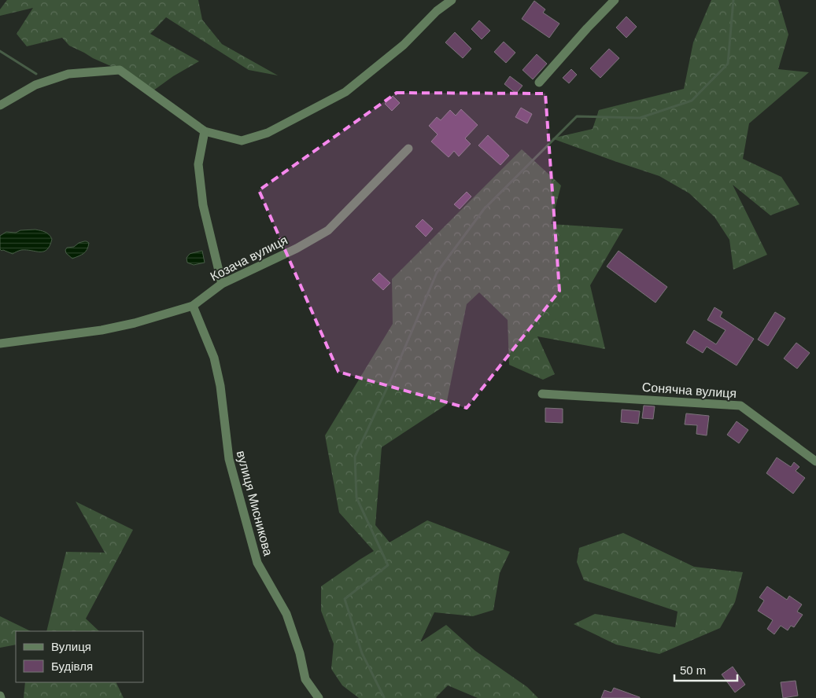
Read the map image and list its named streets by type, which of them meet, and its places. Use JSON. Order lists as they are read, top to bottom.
{
  "streets": {
    "street": ["Козача вулиця", "Сонячна вулиця", "вулиця Мисникова"]
  },
  "crossings": [
    ["Козача вулиця", "вулиця Мисникова"]
  ],
  "legend": ["Вулиця", "Будівля"],
  "scale_bar": "50 m"
}
